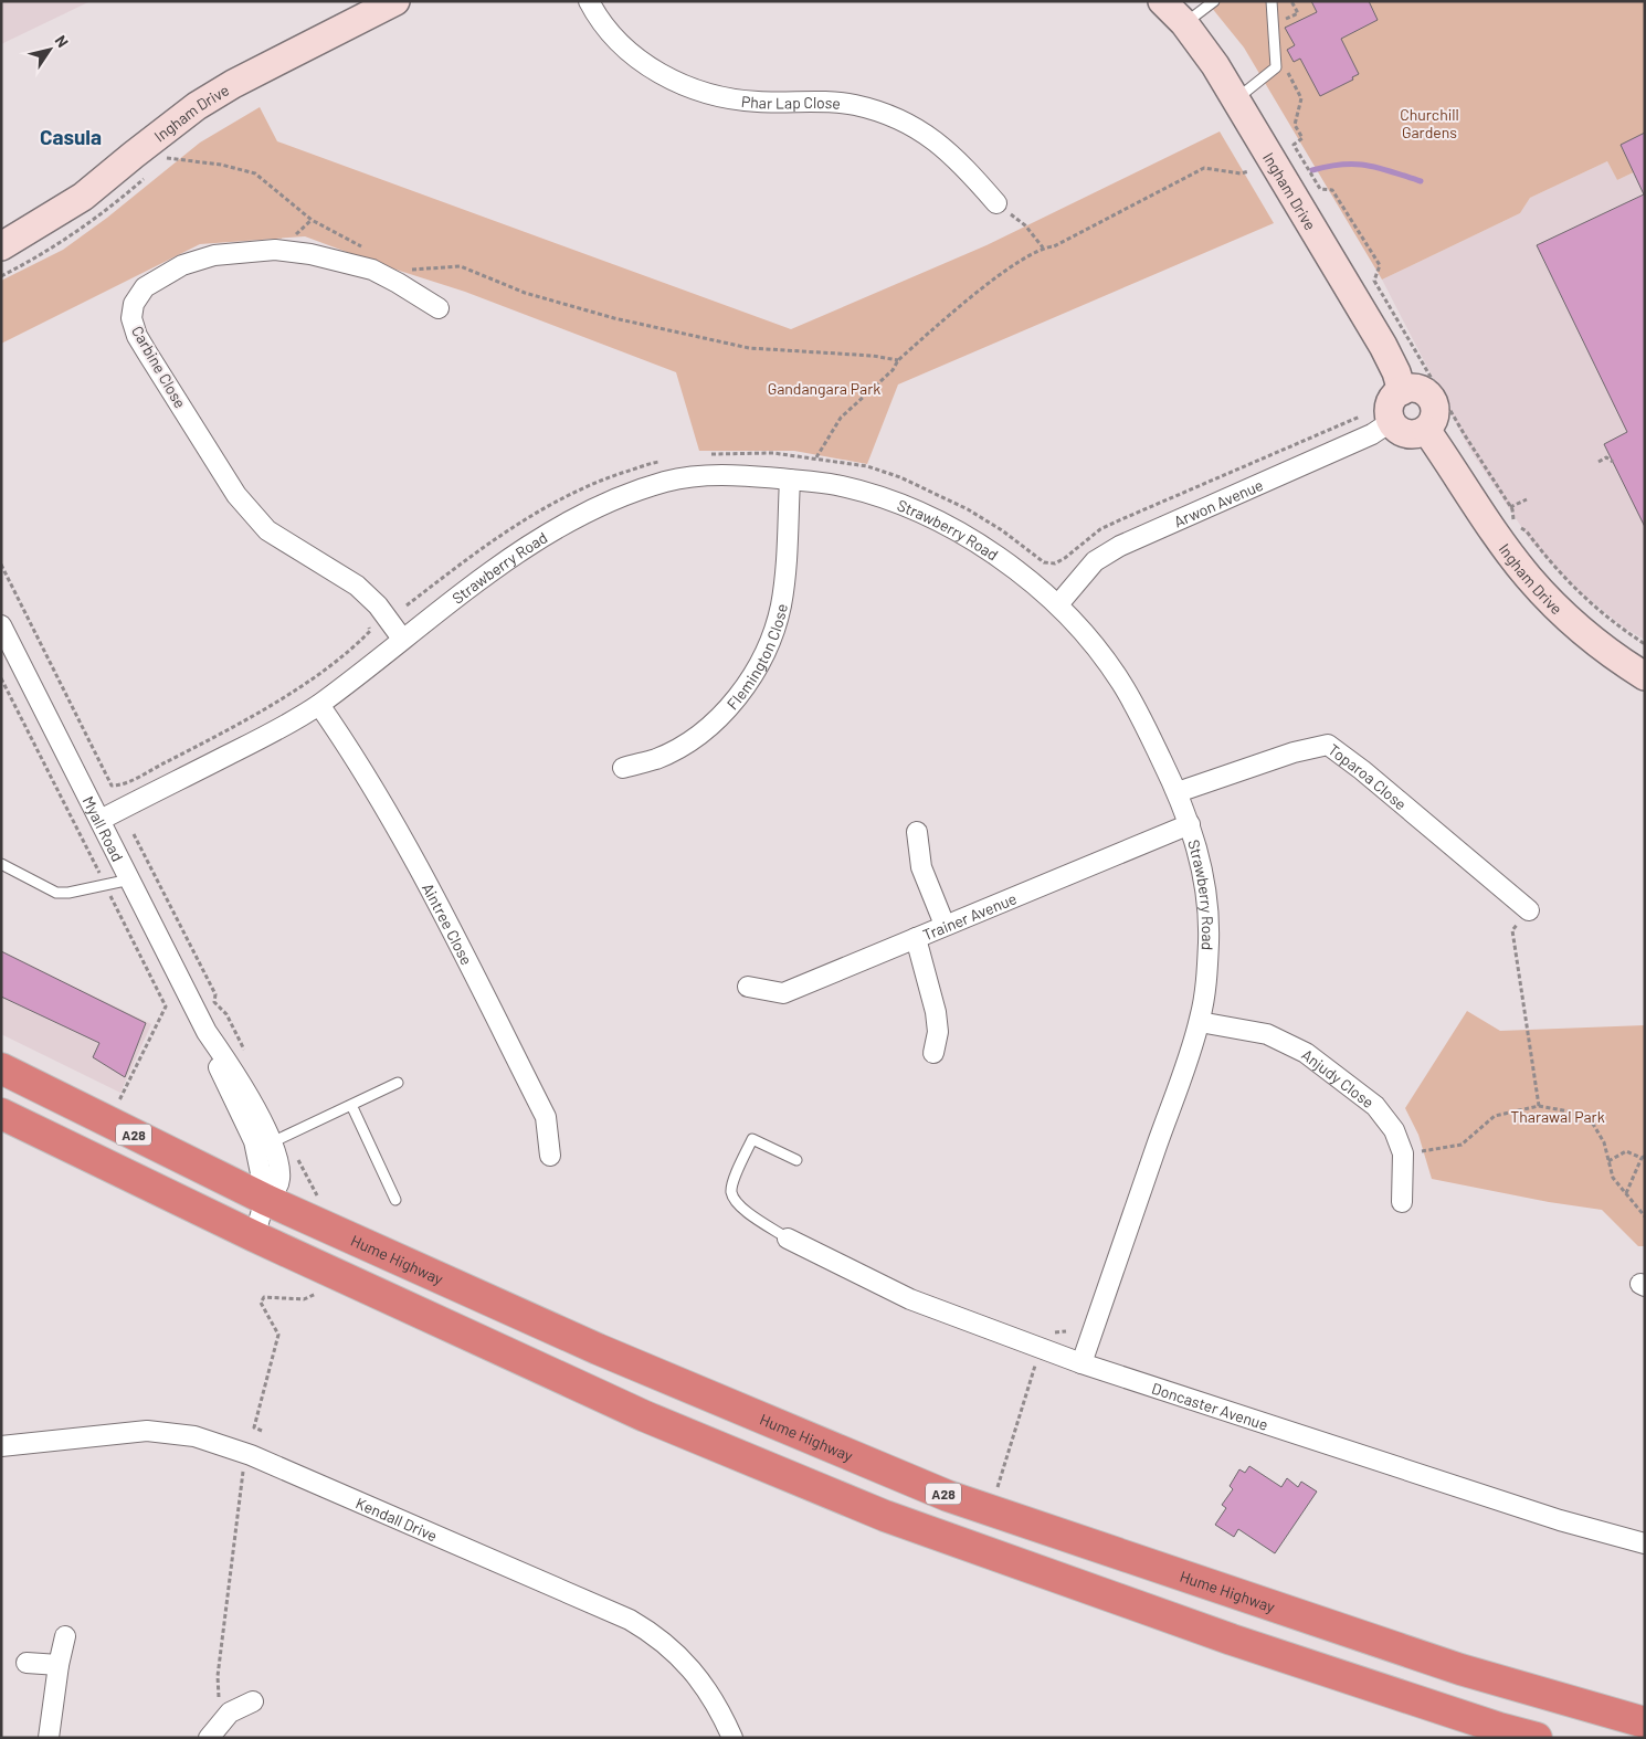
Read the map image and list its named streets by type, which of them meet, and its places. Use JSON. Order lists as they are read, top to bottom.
{
  "streets": {
    "highway": ["A28", "Hume Highway"],
    "street": [
      "Phar Lap Close",
      "Ingham Drive",
      "Carbine Close",
      "Arwon Avenue",
      "Strawberry Road",
      "Flemington Close",
      "Toparoa Close",
      "Myall Road",
      "Trainer Avenue",
      "Aintree Close",
      "Anjudy Close",
      "Doncaster Avenue",
      "Kendall Drive"
    ]
  },
  "crossings": [
    ["Ingham Drive", "Arwon Avenue"],
    ["Carbine Close", "Strawberry Road"],
    ["Arwon Avenue", "Strawberry Road"],
    ["Strawberry Road", "Flemington Close"],
    ["Strawberry Road", "Toparoa Close"],
    ["Strawberry Road", "Myall Road"],
    ["Strawberry Road", "Trainer Avenue"],
    ["Strawberry Road", "Aintree Close"],
    ["Strawberry Road", "Anjudy Close"],
    ["Strawberry Road", "Doncaster Avenue"],
    ["Myall Road", "A28"],
    ["Myall Road", "Hume Highway"]
  ],
  "districts": ["Casula"],
  "parks": ["Churchill Gardens", "Gandangara Park", "Tharawal Park"],
  "north": "top right"
}
